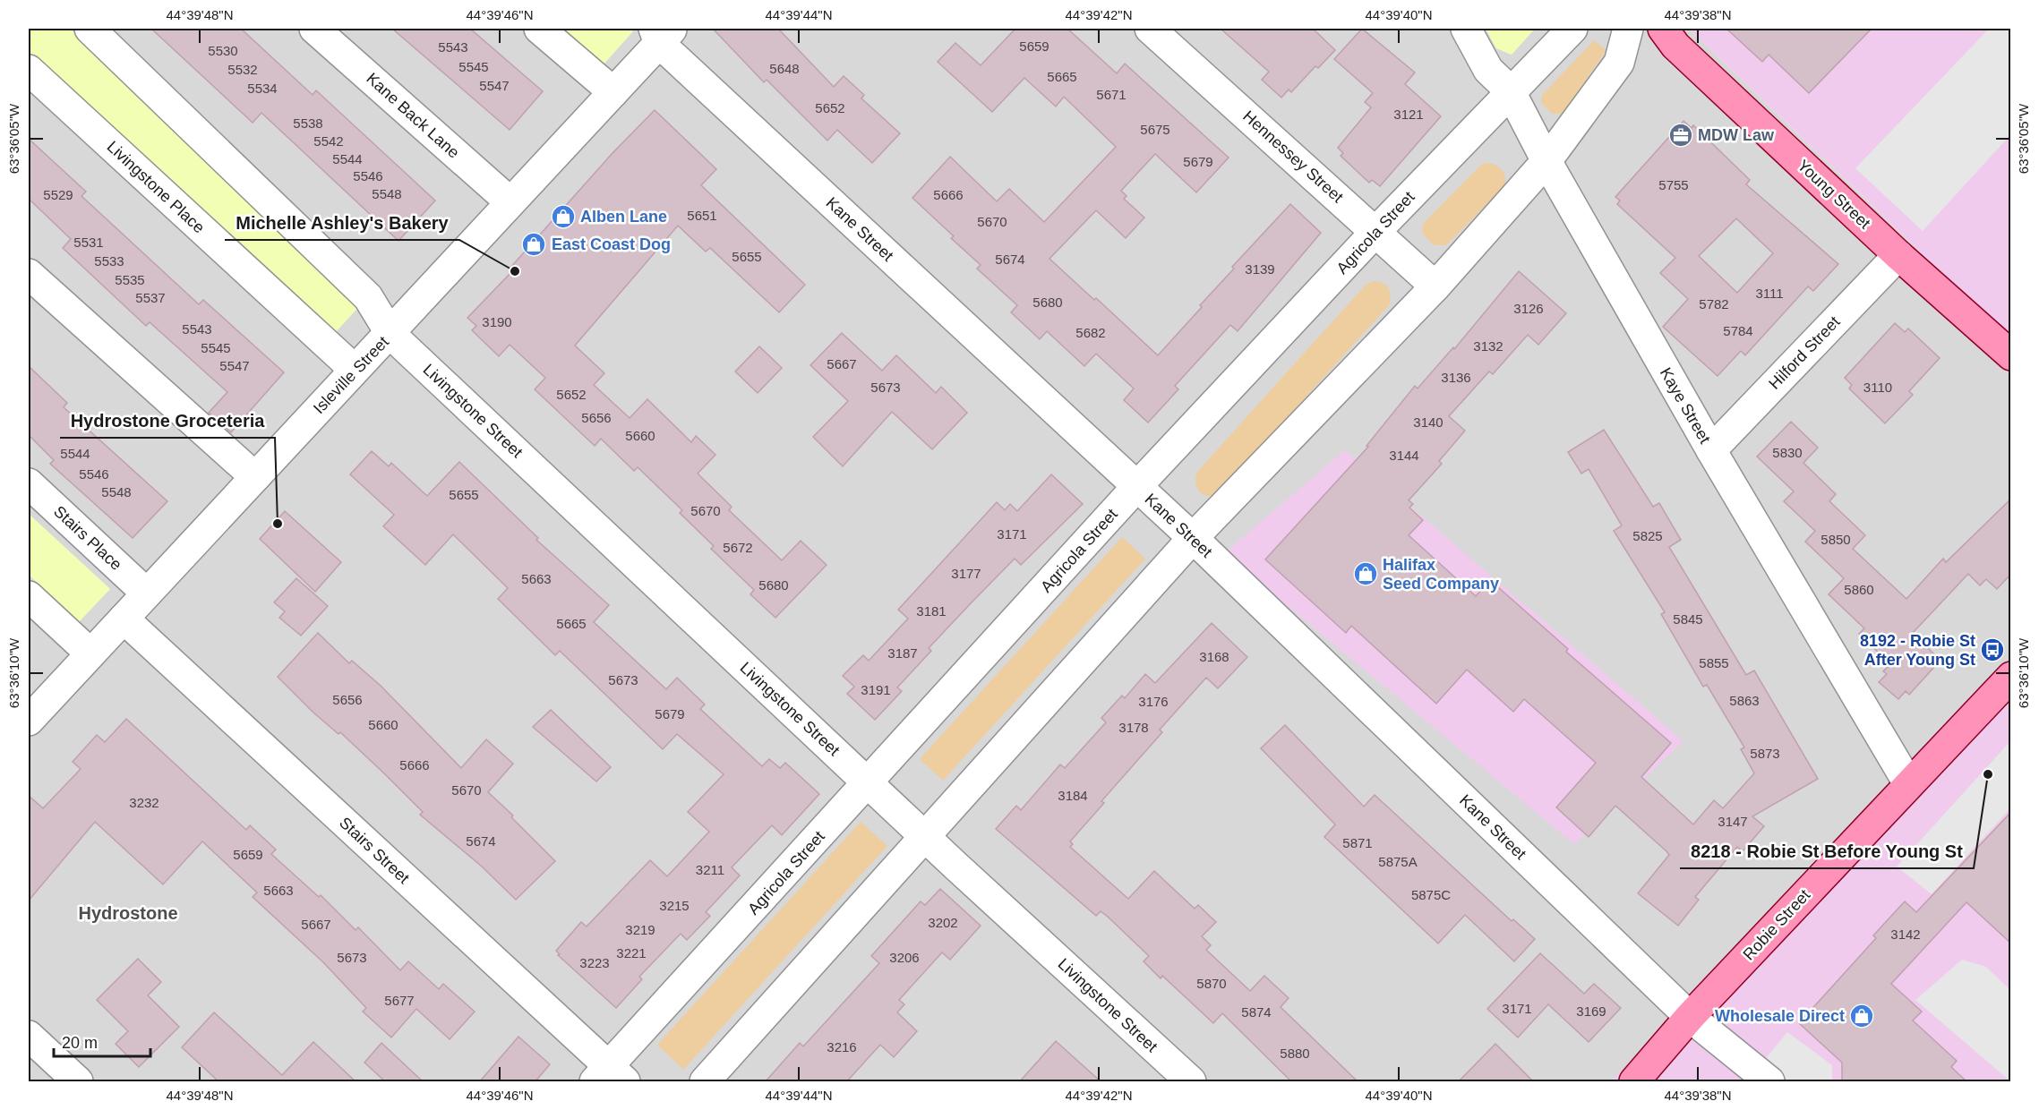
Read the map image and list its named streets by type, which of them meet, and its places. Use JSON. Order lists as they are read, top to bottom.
{
  "streets": {
    "main road": ["Young Street", "Robie Street"],
    "street": [
      "Kane Back Lane",
      "Hennessey Street",
      "Livingstone Place",
      "Kane Street",
      "Agricola Street",
      "Hilford Street",
      "Isleville Street",
      "Kaye Street",
      "Livingstone Street",
      "Stairs Place",
      "Stairs Street"
    ]
  },
  "crossings": [
    ["Kane Back Lane", "Isleville Street"],
    ["Hennessey Street", "Agricola Street"],
    ["Livingstone Place", "Isleville Street"],
    ["Young Street", "Hilford Street"],
    ["Kane Street", "Agricola Street"],
    ["Kane Street", "Isleville Street"],
    ["Kane Street", "Robie Street"],
    ["Agricola Street", "Kaye Street"],
    ["Agricola Street", "Livingstone Street"],
    ["Agricola Street", "Stairs Street"],
    ["Hilford Street", "Kaye Street"],
    ["Isleville Street", "Livingstone Street"],
    ["Isleville Street", "Stairs Place"],
    ["Isleville Street", "Stairs Street"],
    ["Kaye Street", "Robie Street"]
  ],
  "districts": ["Hydrostone"],
  "places": {
    "office": ["MDW Law"],
    "shop": [
      "Alben Lane",
      "East Coast Dog",
      "Halifax Seed Company",
      "Wholesale Direct"
    ],
    "other": ["Michelle Ashley's Bakery", "Hydrostone Groceteria", "8218 - Robie St Before Young St"],
    "bus stop": ["8192 - Robie St After Young St"]
  },
  "house_numbers": [
    "5659",
    "5543",
    "5530",
    "5545",
    "5648",
    "5532",
    "5665",
    "5547",
    "5534",
    "5671",
    "5652",
    "3121",
    "5538",
    "5675",
    "5542",
    "5544",
    "5679",
    "5546",
    "5755",
    "5548",
    "5529",
    "5666",
    "5651",
    "5670",
    "5531",
    "5655",
    "5674",
    "5533",
    "3139",
    "5535",
    "3111",
    "5537",
    "5680",
    "5782",
    "3126",
    "3190",
    "5543",
    "5784",
    "5682",
    "3132",
    "5545",
    "5667",
    "5547",
    "3136",
    "5673",
    "3110",
    "5652",
    "5656",
    "3140",
    "5660",
    "5830",
    "5544",
    "3144",
    "5546",
    "5548",
    "5655",
    "5670",
    "3171",
    "5825",
    "5850",
    "5672",
    "3177",
    "5663",
    "5680",
    "5860",
    "3181",
    "5845",
    "5665",
    "3187",
    "3168",
    "5855",
    "5673",
    "3191",
    "5656",
    "5863",
    "3176",
    "5679",
    "5660",
    "3178",
    "5873",
    "5666",
    "5670",
    "3184",
    "3232",
    "3147",
    "5674",
    "5871",
    "5659",
    "5875A",
    "3211",
    "5663",
    "5875C",
    "3215",
    "3202",
    "5667",
    "3219",
    "3142",
    "3221",
    "5673",
    "3206",
    "3223",
    "5870",
    "5677",
    "3171",
    "3169",
    "5874",
    "3216",
    "5880"
  ],
  "scale_bar": "20 m",
  "coordinates": [
    "44°39'48\"N",
    "44°39'46\"N",
    "44°39'44\"N",
    "44°39'42\"N",
    "44°39'40\"N",
    "44°39'38\"N",
    "63°36'05\"W",
    "63°36'10\"W"
  ]
}
